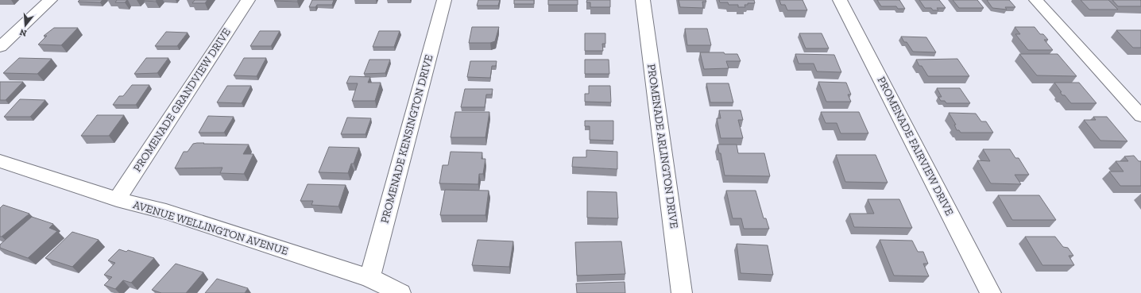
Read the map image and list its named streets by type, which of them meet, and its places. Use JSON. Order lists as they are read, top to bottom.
{
  "streets": {
    "street": [
      "PROMENADE GRANDVIEW DRIVE",
      "PROMENADE KENSINGTON DRIVE",
      "PROMENADE ARLINGTON DRIVE",
      "PROMENADE FAIRVIEW DRIVE",
      "AVENUE WELLINGTON AVENUE"
    ]
  },
  "crossings": [
    ["PROMENADE GRANDVIEW DRIVE", "AVENUE WELLINGTON AVENUE"],
    ["PROMENADE KENSINGTON DRIVE", "AVENUE WELLINGTON AVENUE"]
  ],
  "north": "bottom"
}
